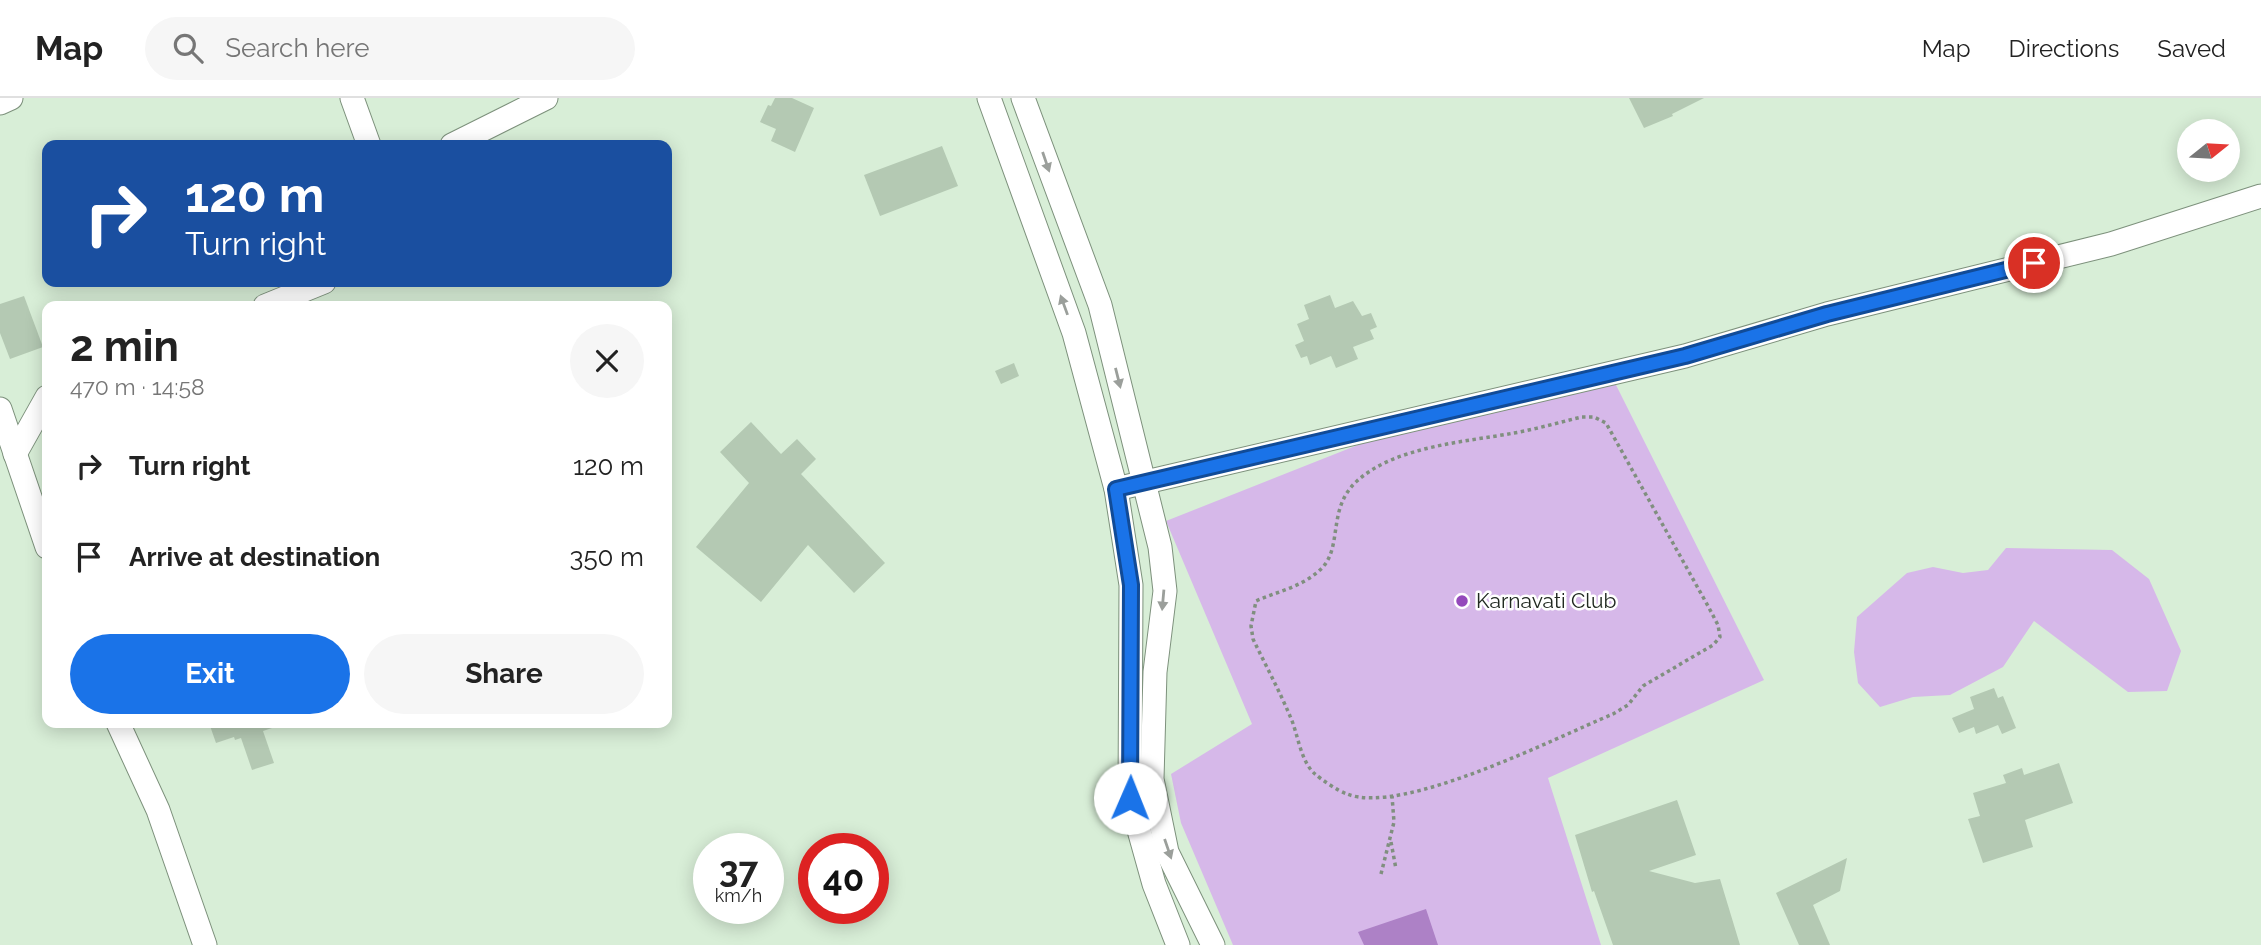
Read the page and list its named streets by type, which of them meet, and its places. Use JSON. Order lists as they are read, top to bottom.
{
  "places": ["Karnavati Club"],
  "north": "right",
  "page": {
    "header": "Map",
    "search": "Search here",
    "nav": ["Map", "Directions", "Saved"],
    "turn": ["120 m", "Turn right"],
    "heading": ["2 min", "470 m · 14:58"],
    "list": [
      {
        "name": "Turn right",
        "value": "120 m"
      },
      {
        "name": "Arrive at destination",
        "value": "350 m"
      }
    ],
    "buttons": ["Exit", "Share"],
    "speed": "37 km/h",
    "limit": "40"
  }
}
